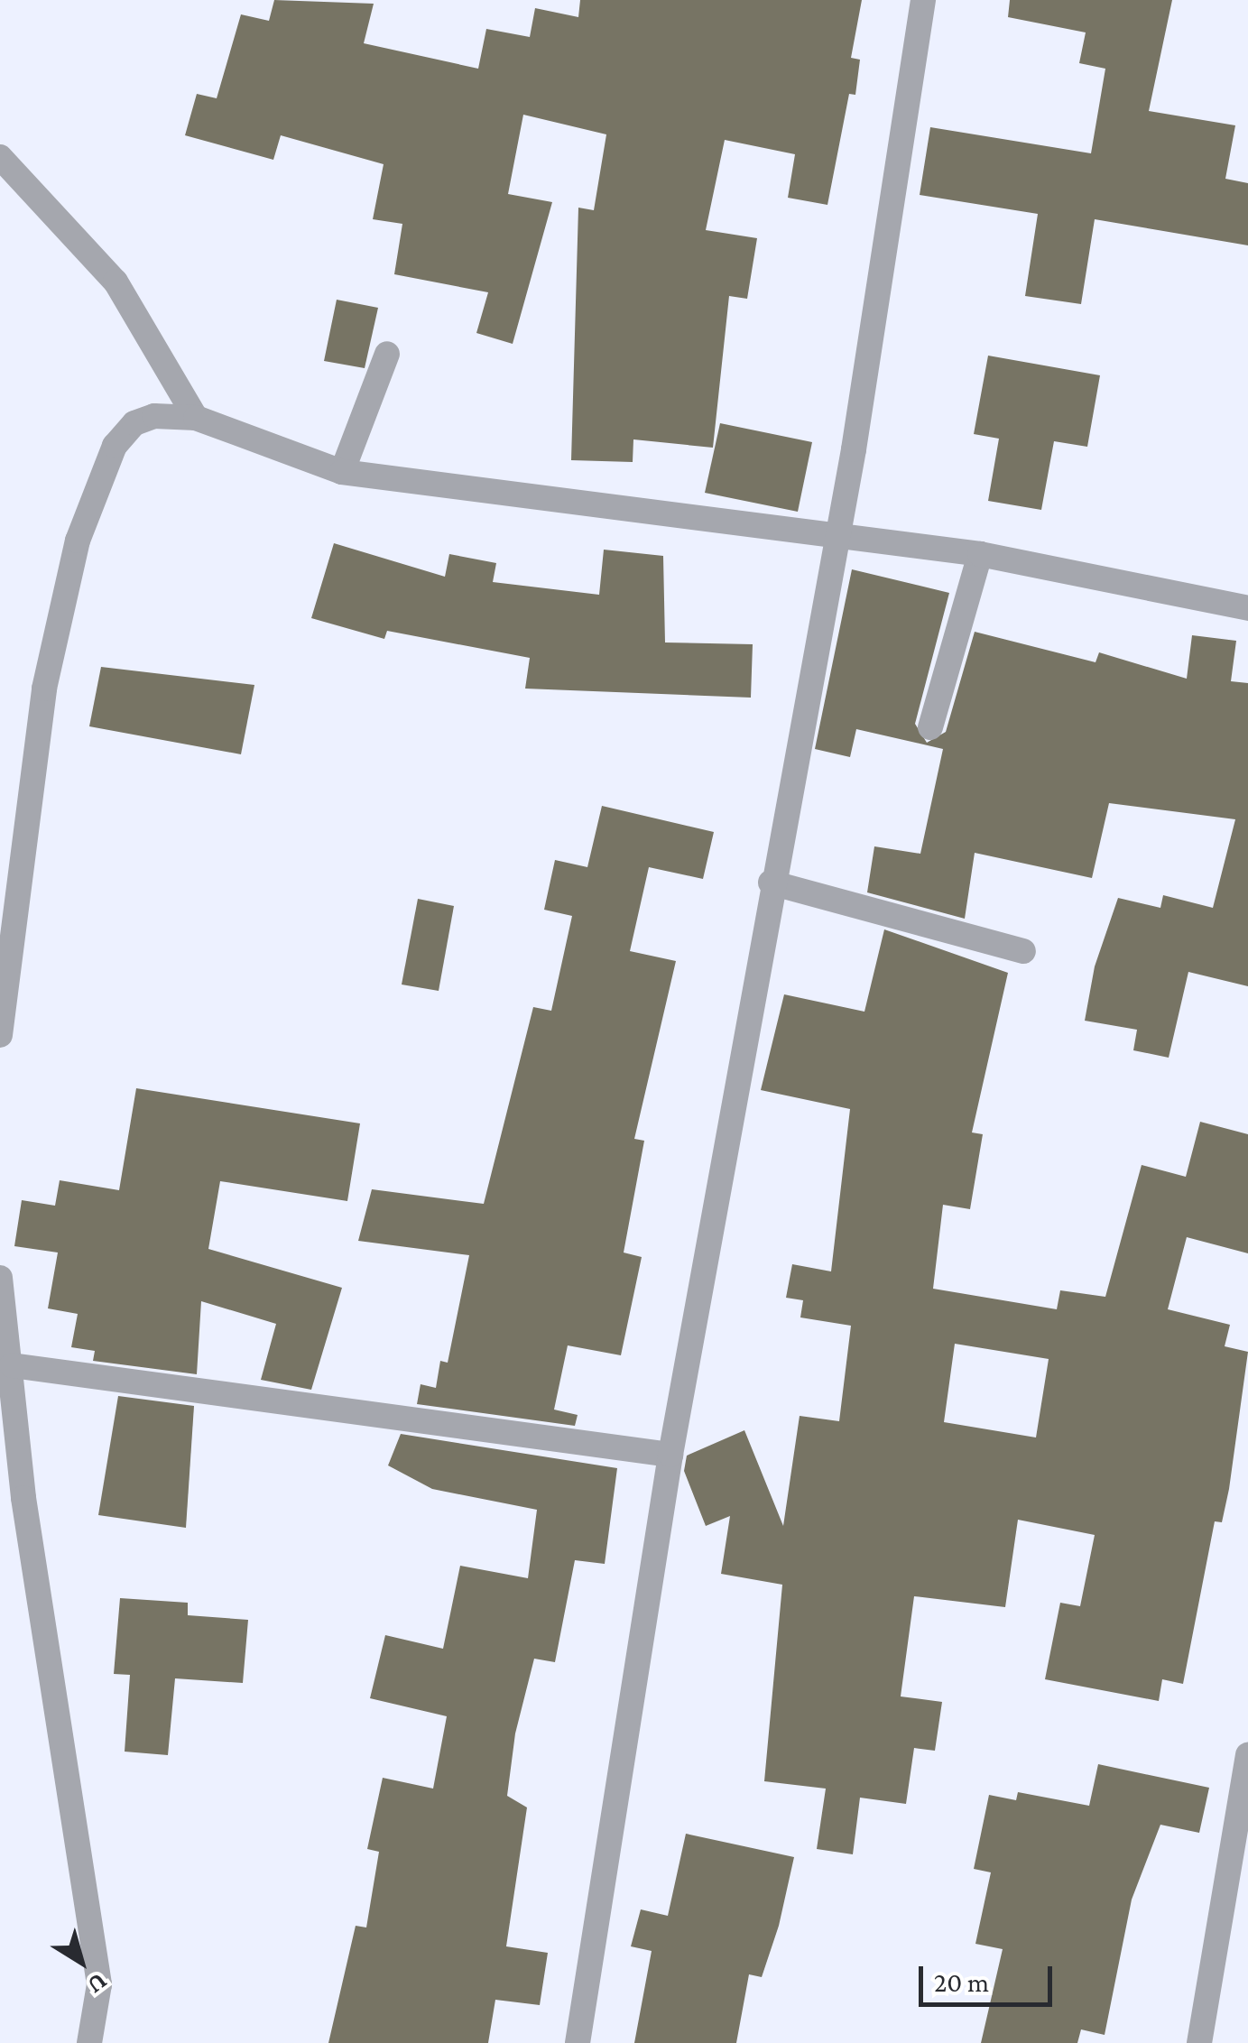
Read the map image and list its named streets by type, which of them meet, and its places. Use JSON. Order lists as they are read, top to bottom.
{
  "scale_bar": "20 m",
  "north": "bottom right"
}
